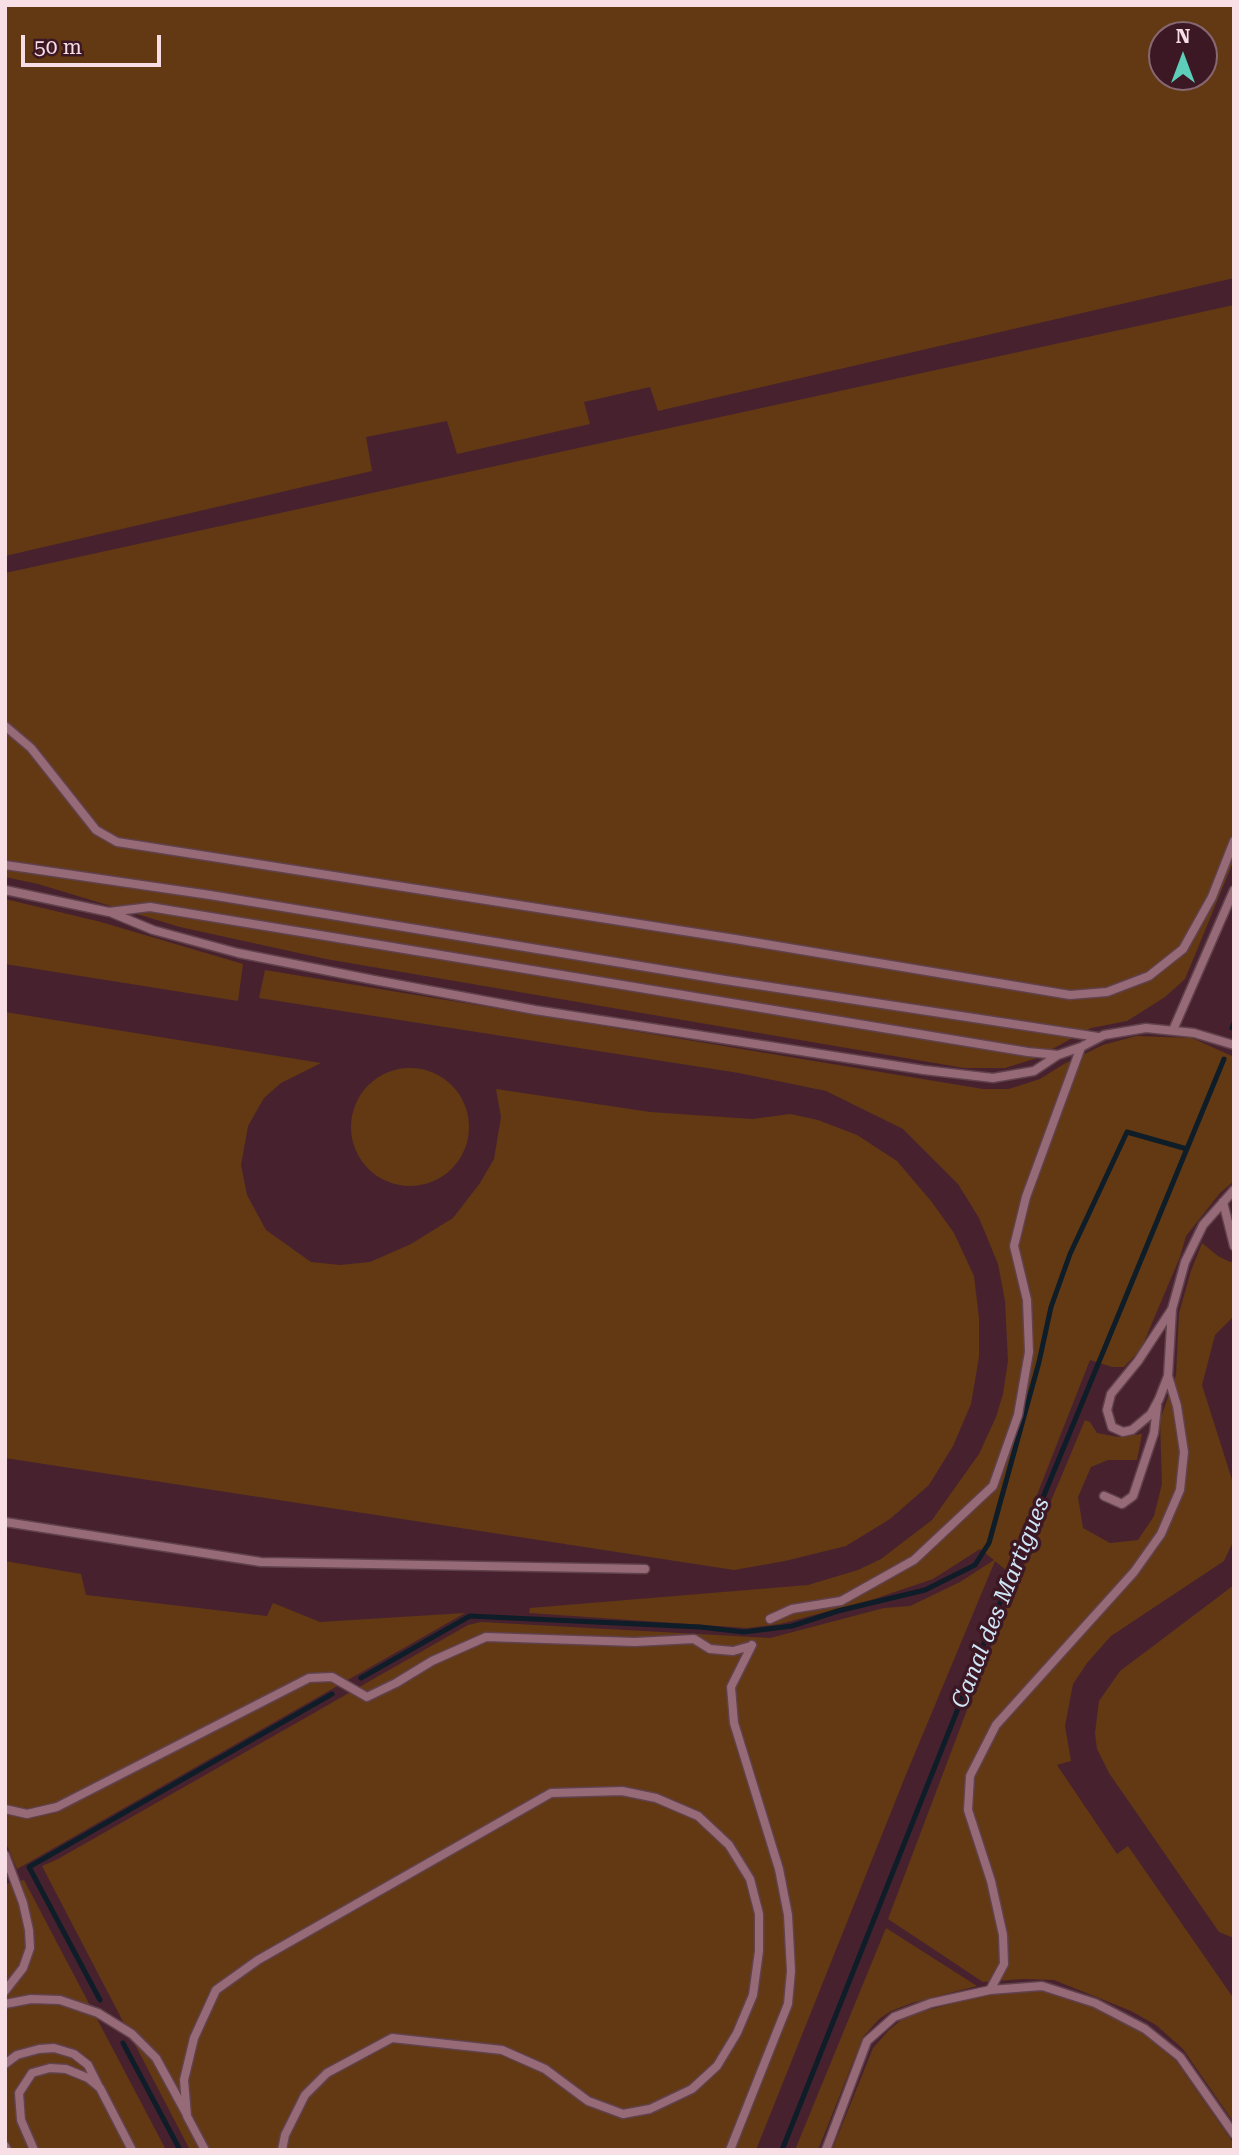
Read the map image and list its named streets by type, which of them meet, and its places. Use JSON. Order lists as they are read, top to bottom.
{
  "water": ["Canal des Martigues"],
  "scale_bar": "50 m",
  "north": "top"
}
